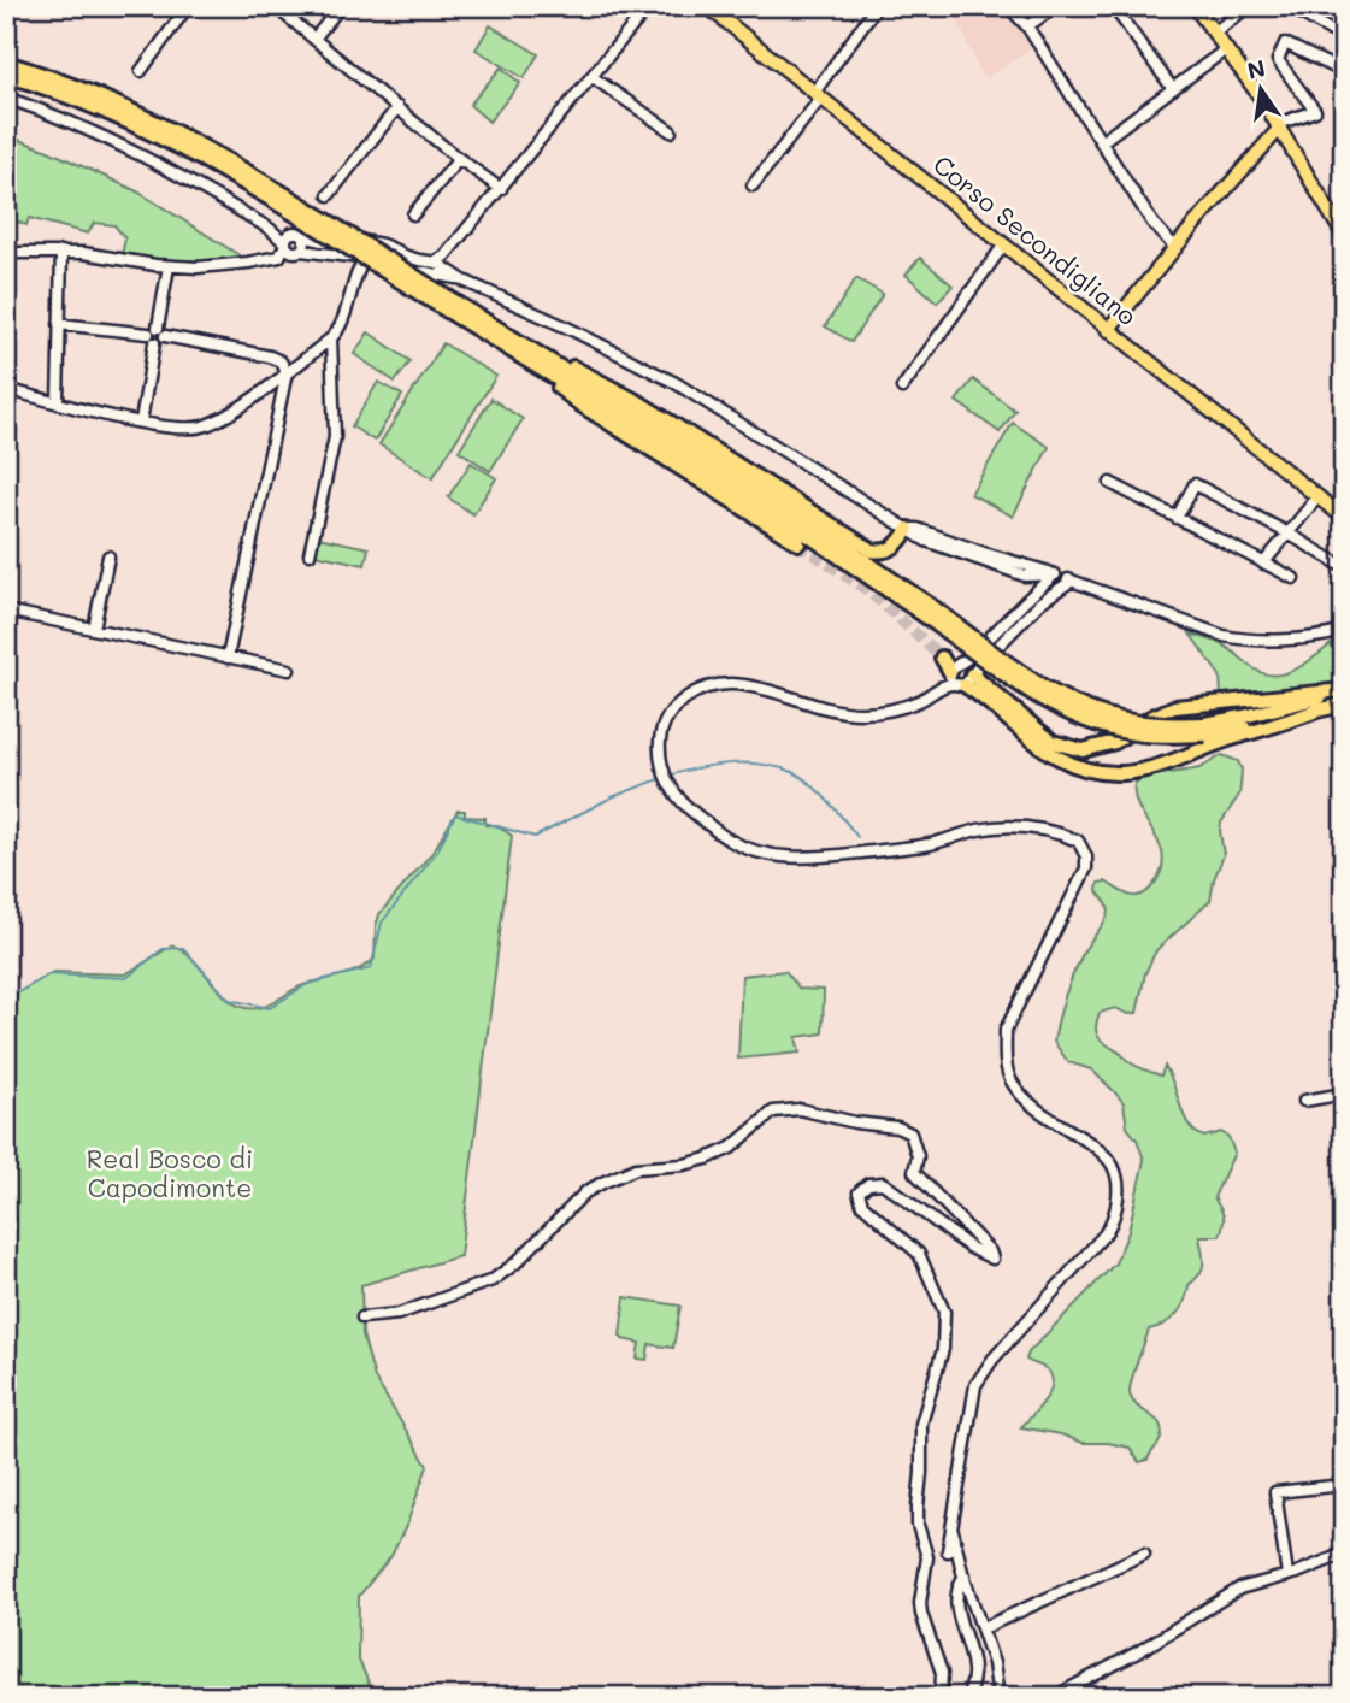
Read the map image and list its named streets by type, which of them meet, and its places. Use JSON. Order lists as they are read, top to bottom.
{
  "streets": {
    "main road": ["Corso Secondigliano"]
  },
  "parks": ["Real Bosco di Capodimonte"],
  "north": "top"
}
